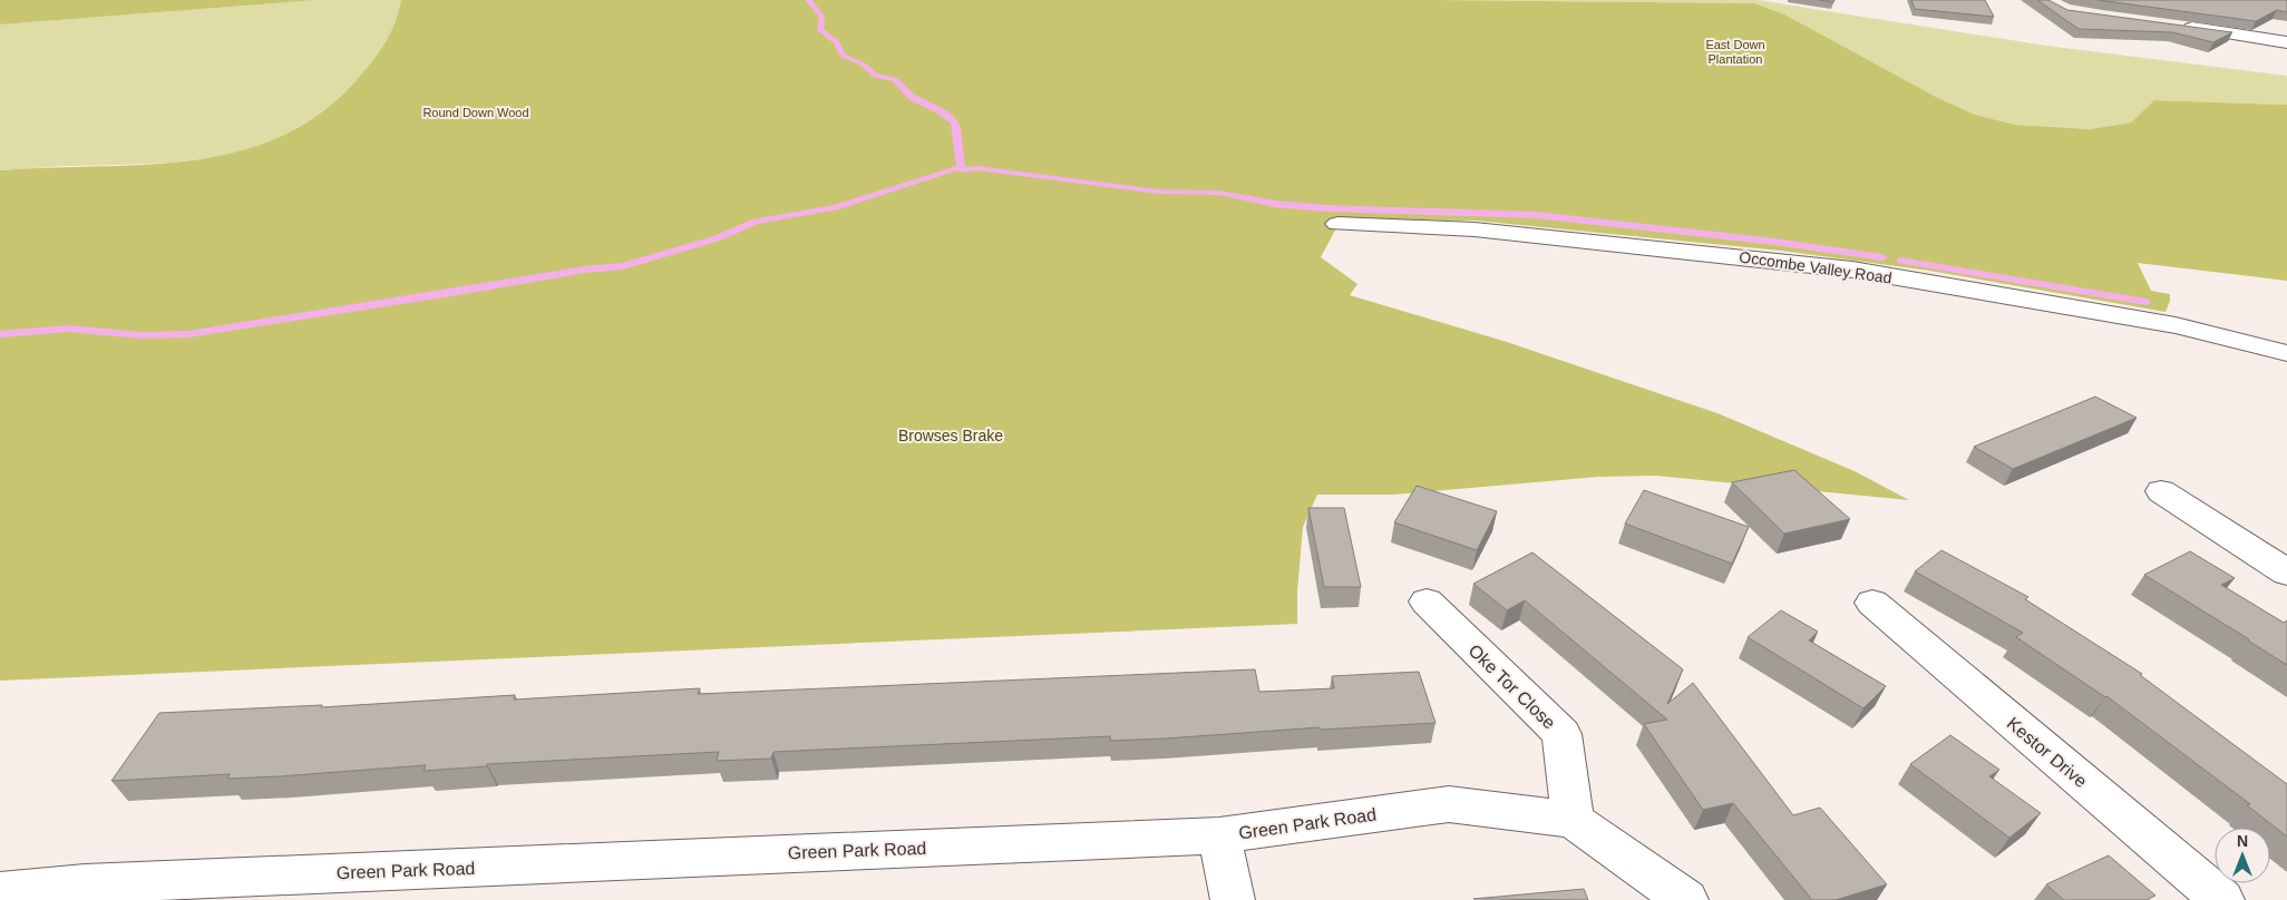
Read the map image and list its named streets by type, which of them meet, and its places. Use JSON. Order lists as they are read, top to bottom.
{
  "streets": {
    "street": [
      "Occombe Valley Road",
      "Oke Tor Close",
      "Kestor Drive",
      "Green Park Road"
    ]
  },
  "crossings": [
    ["Oke Tor Close", "Green Park Road"]
  ],
  "parks": ["East Down Plantation", "Round Down Wood", "Browses Brake"],
  "north": "top"
}
